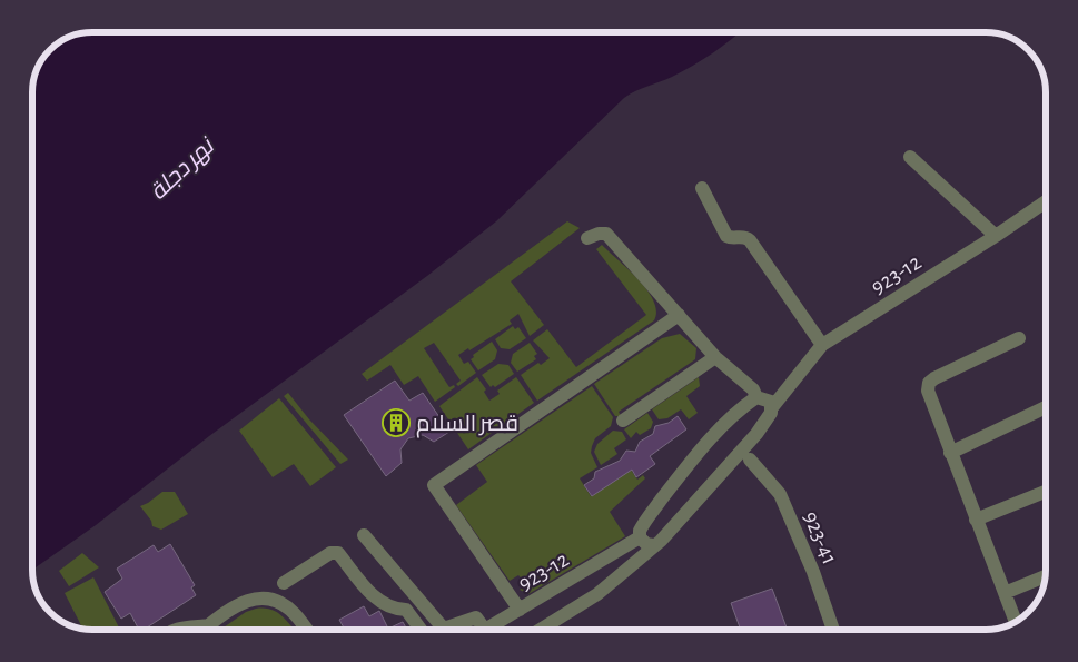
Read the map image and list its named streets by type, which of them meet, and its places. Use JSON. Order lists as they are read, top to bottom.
{
  "streets": {
    "street": ["923-12", "923-41"]
  },
  "water": ["نهر دجلة"],
  "places": {
    "building": ["قصر السلام"]
  }
}
